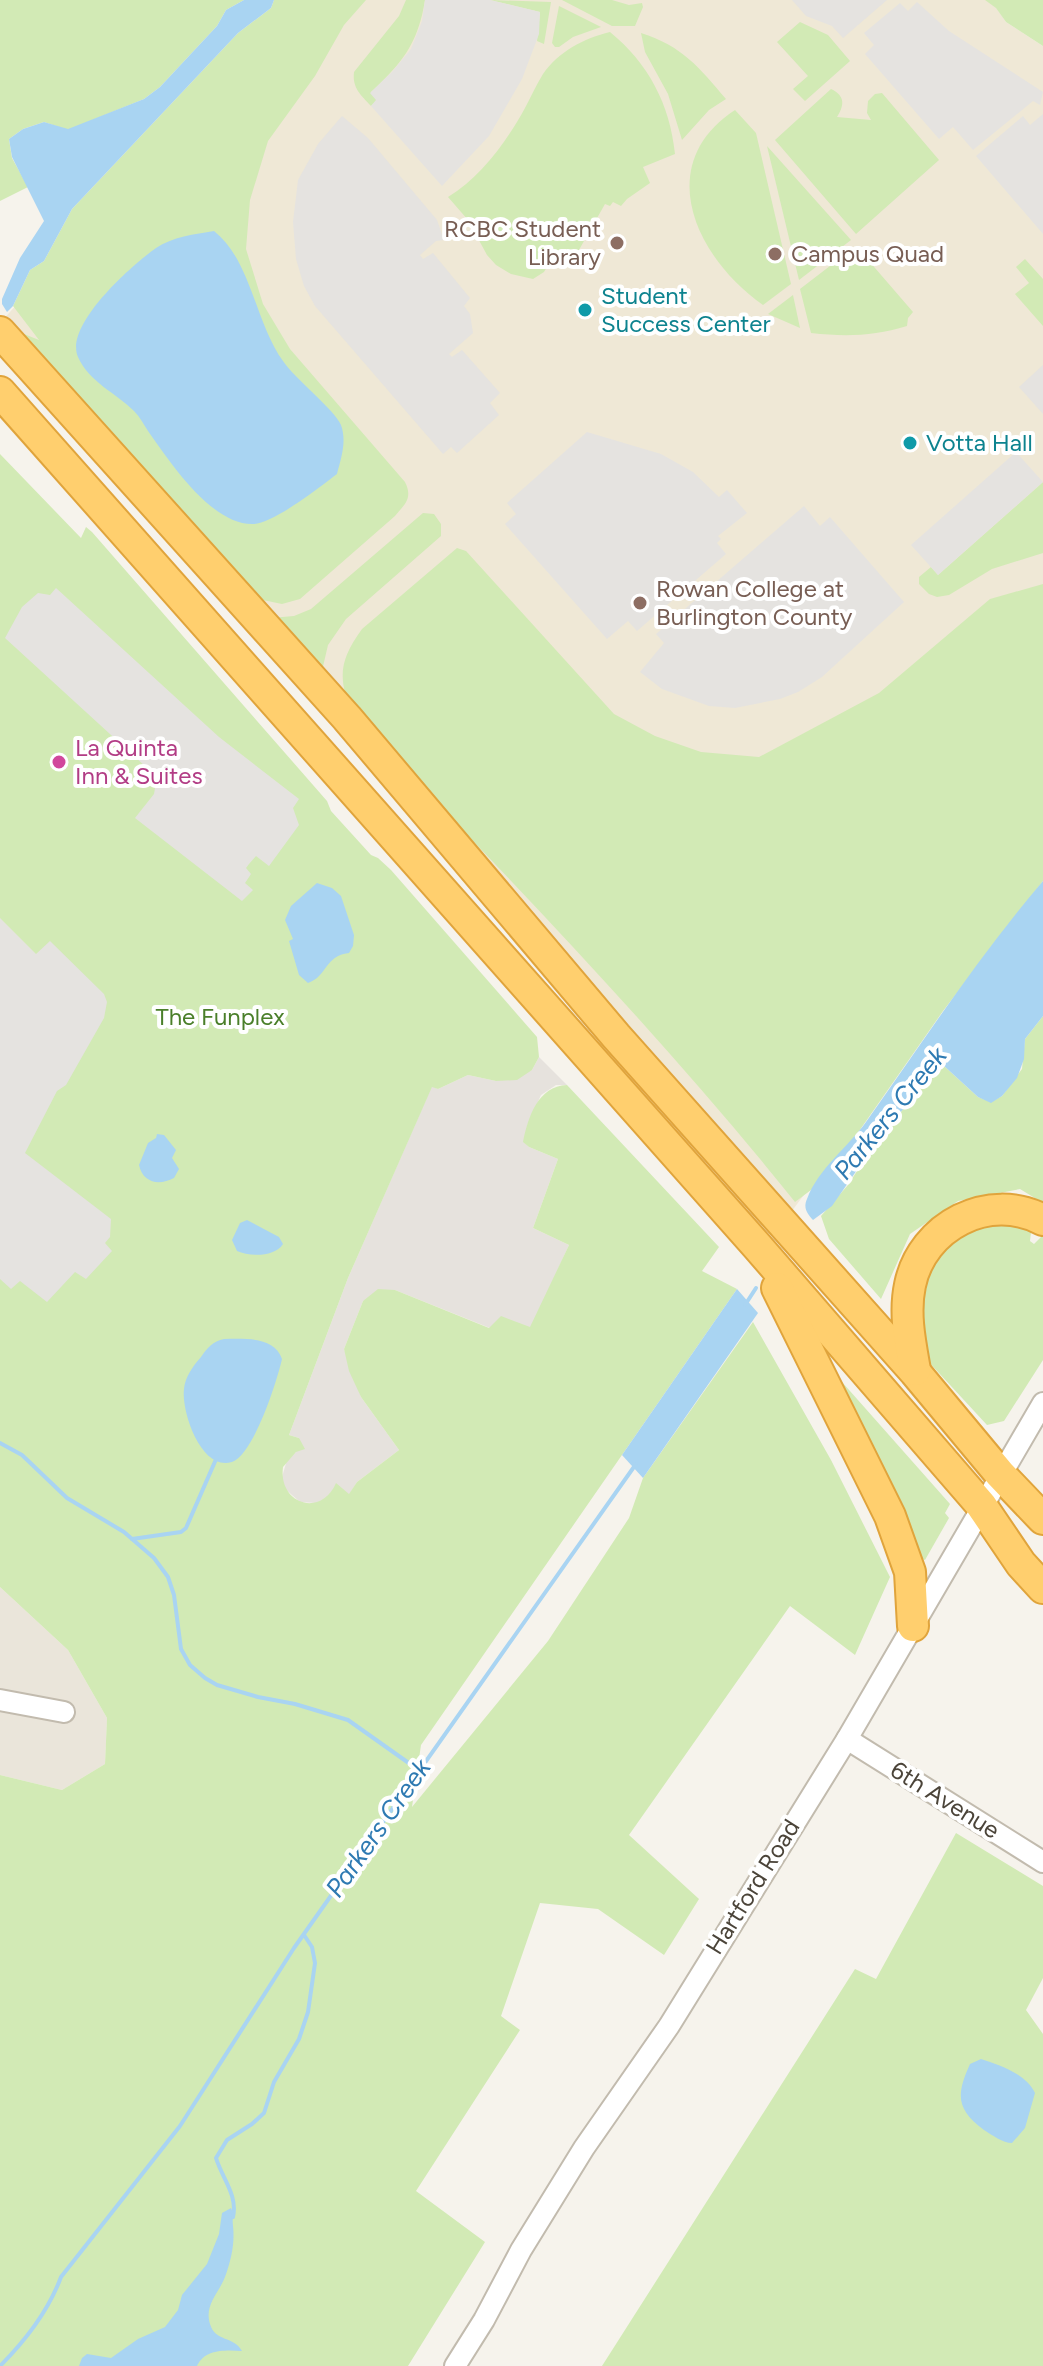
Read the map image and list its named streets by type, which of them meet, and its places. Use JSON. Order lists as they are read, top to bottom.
{
  "streets": {
    "street": ["6th Avenue", "Hartford Road"]
  },
  "crossings": [
    ["6th Avenue", "Hartford Road"]
  ],
  "water": ["Parkers Creek"],
  "parks": ["The Funplex"],
  "places": [
    "RCBC Student Library",
    "Campus Quad",
    "Student Success Center",
    "Votta Hall",
    "Rowan College at Burlington County",
    "La Quinta Inn & Suites"
  ]
}
